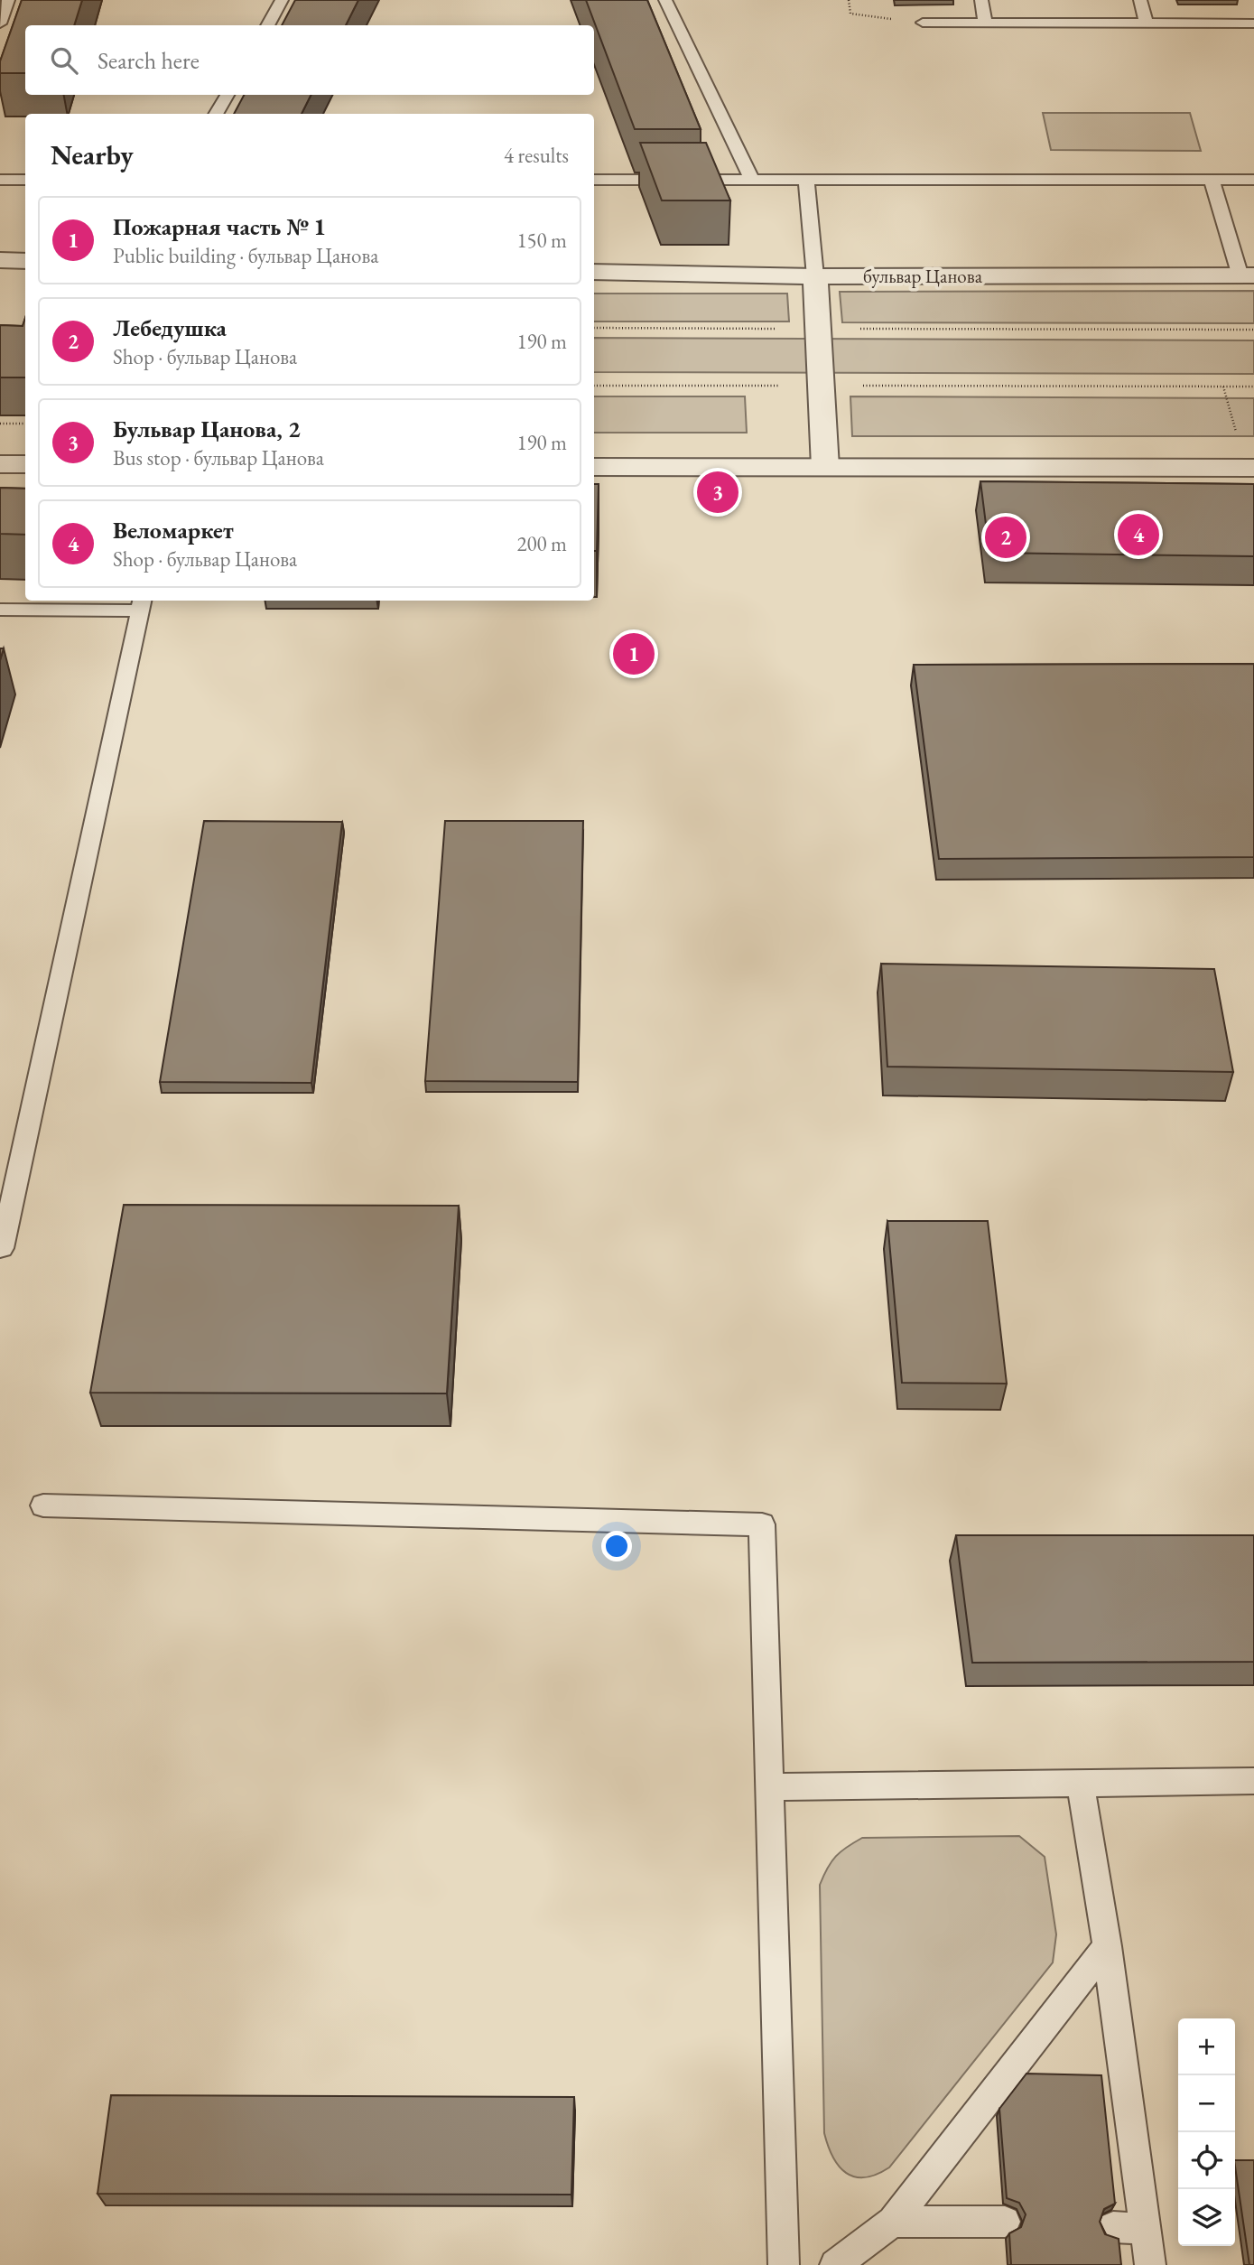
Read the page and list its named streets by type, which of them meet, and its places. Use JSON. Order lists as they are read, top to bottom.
{
  "streets": {
    "street": ["бульвар Цанова"]
  },
  "page": {
    "search": "Search here",
    "heading": ["Nearby", "4 results"],
    "list": [
      {
        "mark": "1",
        "name": "Пожарная часть № 1",
        "note": "Public building · бульвар Цанова",
        "value": "150 m"
      },
      {
        "mark": "2",
        "name": "Лебедушка",
        "note": "Shop · бульвар Цанова",
        "value": "190 m"
      },
      {
        "mark": "3",
        "name": "Бульвар Цанова, 2",
        "note": "Bus stop · бульвар Цанова",
        "value": "190 m"
      },
      {
        "mark": "4",
        "name": "Веломаркет",
        "note": "Shop · бульвар Цанова",
        "value": "200 m"
      }
    ],
    "pins": [
      "3",
      "4",
      "2",
      "1"
    ],
    "map_buttons": ["+", "−"]
  }
}
